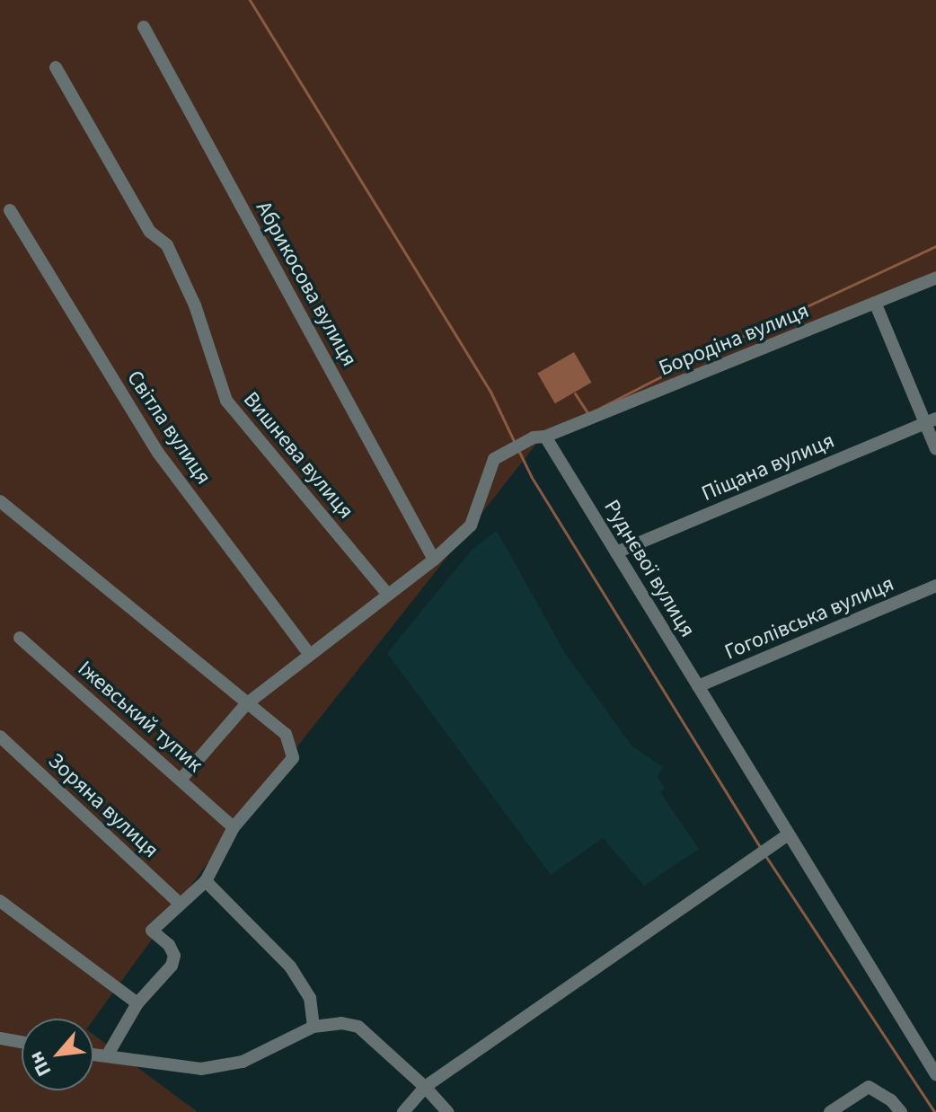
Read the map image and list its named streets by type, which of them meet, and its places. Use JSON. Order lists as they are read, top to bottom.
{
  "streets": {
    "street": [
      "Абрикосова вулиця",
      "Бородіна вулиця",
      "Світла вулиця",
      "Вишнева вулиця",
      "Піщана вулиця",
      "Руднєвої вулиця",
      "Гоголівська вулиця",
      "Іжевський тупик",
      "Зоряна вулиця"
    ]
  },
  "crossings": [
    ["Бородіна вулиця", "Руднєвої вулиця"],
    ["Піщана вулиця", "Руднєвої вулиця"],
    ["Руднєвої вулиця", "Гоголівська вулиця"]
  ],
  "north": "bottom left"
}
